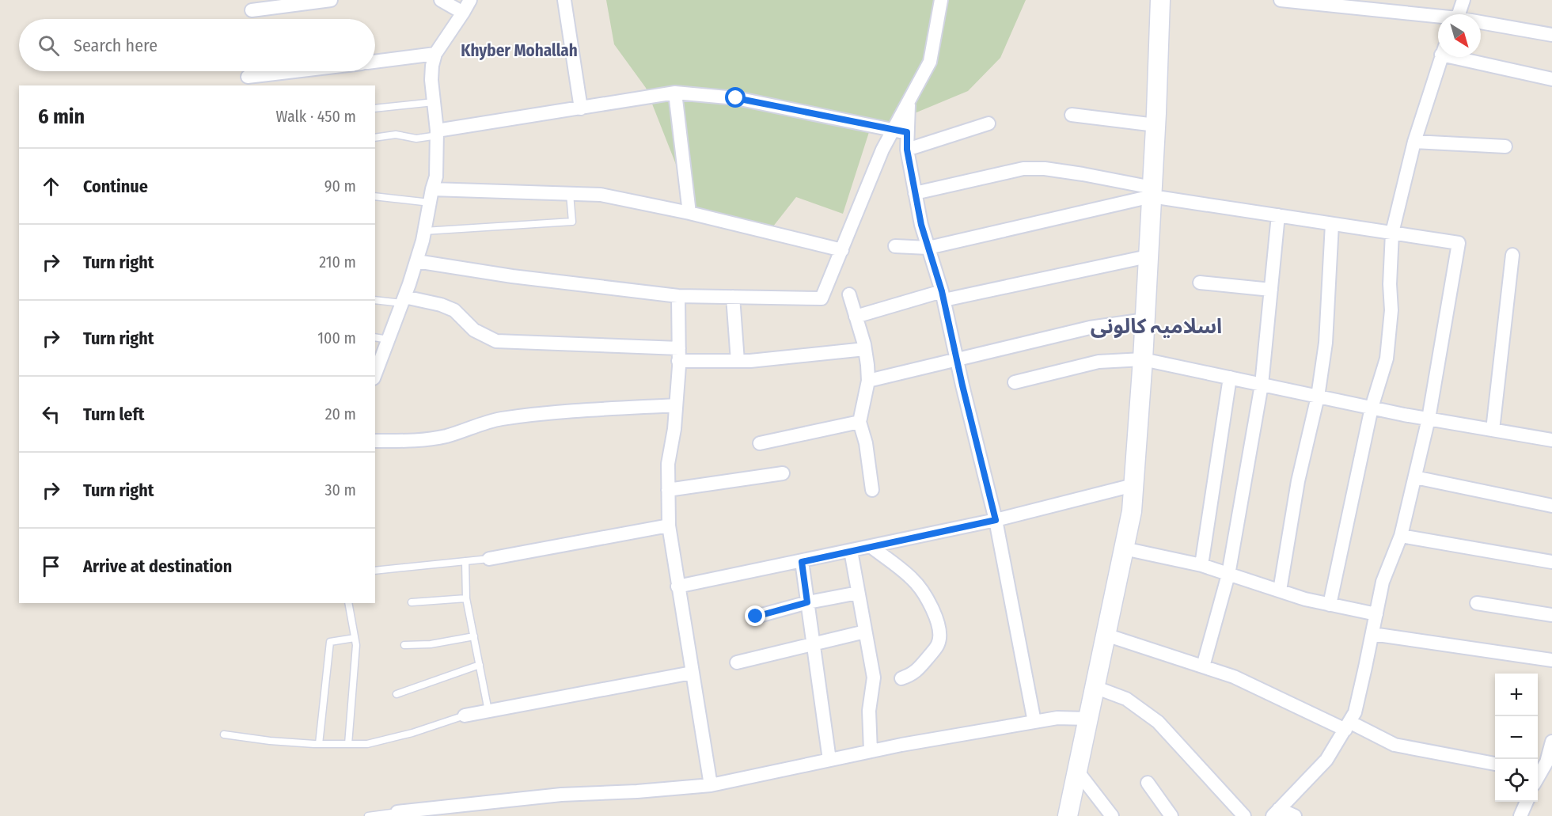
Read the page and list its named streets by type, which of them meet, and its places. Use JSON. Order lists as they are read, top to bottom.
{
  "districts": ["Khyber Mohallah", "اسلامیہ کالونی"],
  "north": "bottom right",
  "page": {
    "search": "Search here",
    "heading": ["6 min", "Walk · 450 m"],
    "list": [
      ["Continue", "90 m"],
      ["Turn right", "210 m"],
      ["Turn right", "100 m"],
      ["Turn left", "20 m"],
      ["Turn right", "30 m"],
      "Arrive at destination"
    ],
    "map_buttons": ["+", "−"]
  }
}
